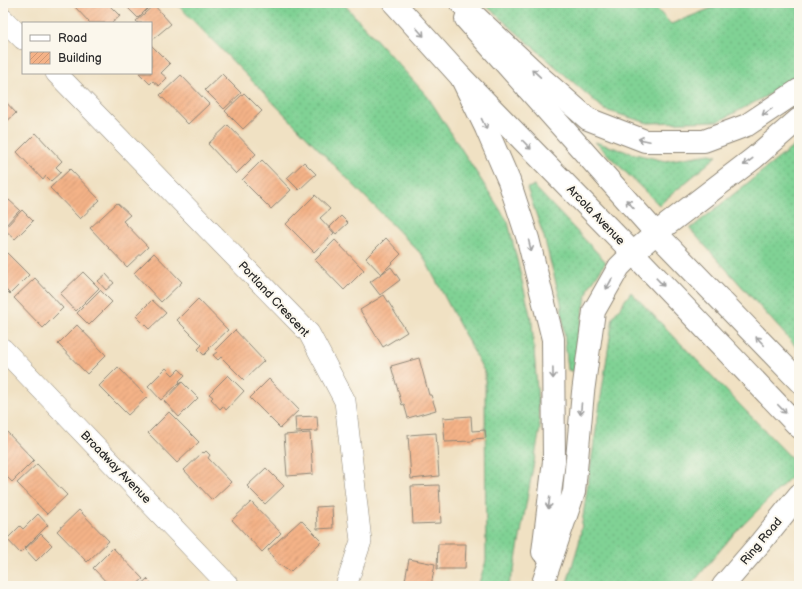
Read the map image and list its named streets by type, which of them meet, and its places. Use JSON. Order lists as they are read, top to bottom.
{
  "streets": {
    "main road": ["Arcola Avenue", "Ring Road"],
    "street": ["Portland Crescent", "Broadway Avenue"]
  },
  "legend": ["Road", "Building"]
}
